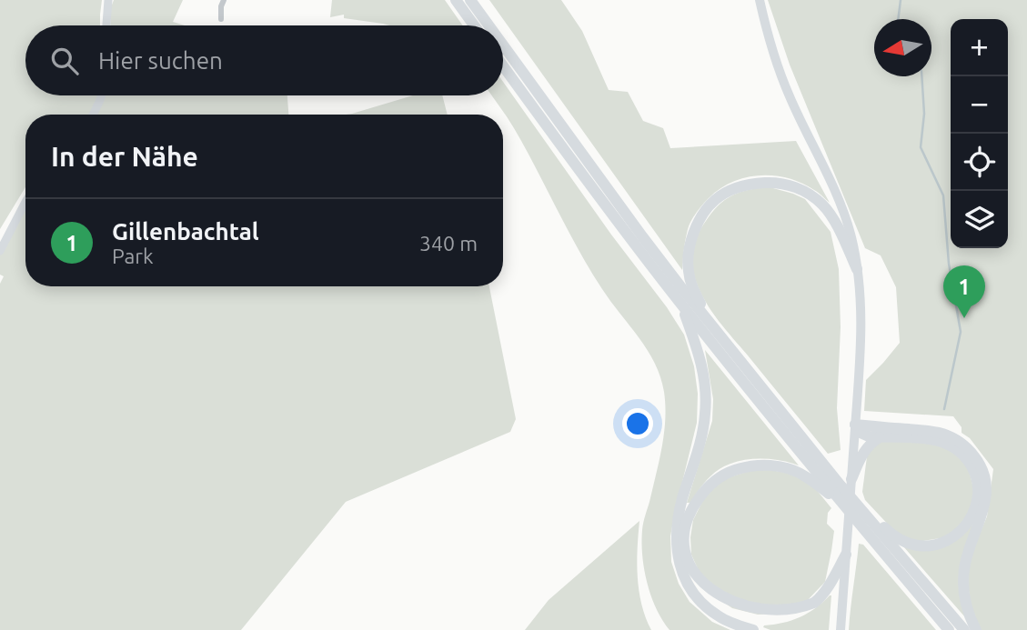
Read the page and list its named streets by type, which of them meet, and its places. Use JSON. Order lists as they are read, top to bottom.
{
  "north": "left",
  "page": {
    "map_buttons": ["+", "−"],
    "search": "Hier suchen",
    "heading": "In der Nähe",
    "list": [
      {
        "mark": "1",
        "name": "Gillenbachtal",
        "note": "Park",
        "value": "340 m"
      }
    ],
    "pins": "1"
  }
}
